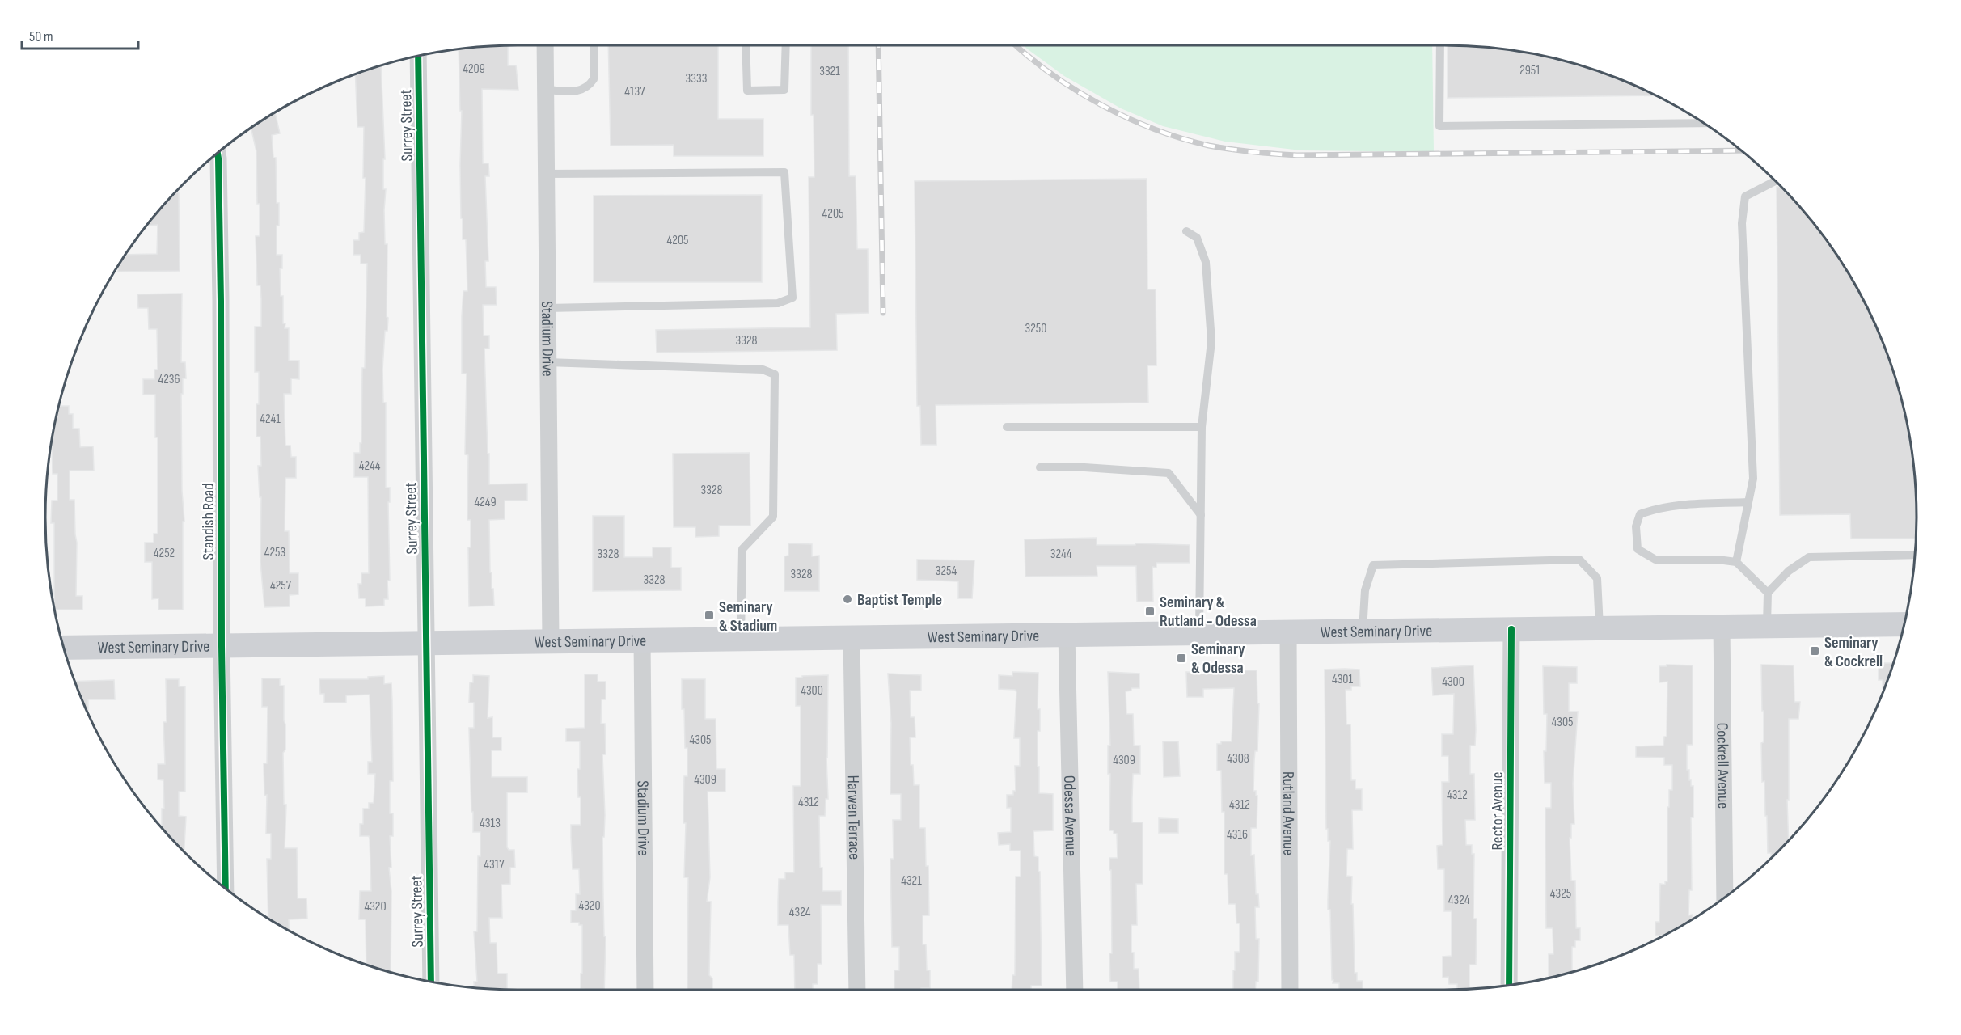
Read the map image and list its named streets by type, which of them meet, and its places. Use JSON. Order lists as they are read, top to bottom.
{
  "streets": {
    "main road": ["West Seminary Drive"],
    "street": [
      "Surrey Street",
      "Stadium Drive",
      "Standish Road",
      "Cockrell Avenue",
      "Rector Avenue",
      "Rutland Avenue",
      "Odessa Avenue",
      "Harwen Terrace"
    ]
  },
  "crossings": [
    ["Surrey Street", "West Seminary Drive"],
    ["Stadium Drive", "West Seminary Drive"],
    ["Standish Road", "West Seminary Drive"],
    ["West Seminary Drive", "Cockrell Avenue"],
    ["West Seminary Drive", "Rector Avenue"],
    ["West Seminary Drive", "Rutland Avenue"],
    ["West Seminary Drive", "Odessa Avenue"],
    ["West Seminary Drive", "Harwen Terrace"]
  ],
  "places": {
    "other": ["Baptist Temple"],
    "transit": [
      "Seminary & Rutland - Odessa",
      "Seminary & Stadium",
      "Seminary & Cockrell",
      "Seminary & Odessa"
    ]
  },
  "house_numbers": [
    "4209",
    "2951",
    "3321",
    "3333",
    "4137",
    "4205",
    "4205",
    "3250",
    "3328",
    "4236",
    "4241",
    "4244",
    "3328",
    "4249",
    "4253",
    "4252",
    "3328",
    "3244",
    "3254",
    "3328",
    "3328",
    "4257",
    "4301",
    "4300",
    "4300",
    "4305",
    "4305",
    "4308",
    "4309",
    "4309",
    "4312",
    "4312",
    "4312",
    "4313",
    "4316",
    "4317",
    "4321",
    "4325",
    "4324",
    "4320",
    "4320",
    "4324"
  ],
  "scale_bar": "50 m"
}
